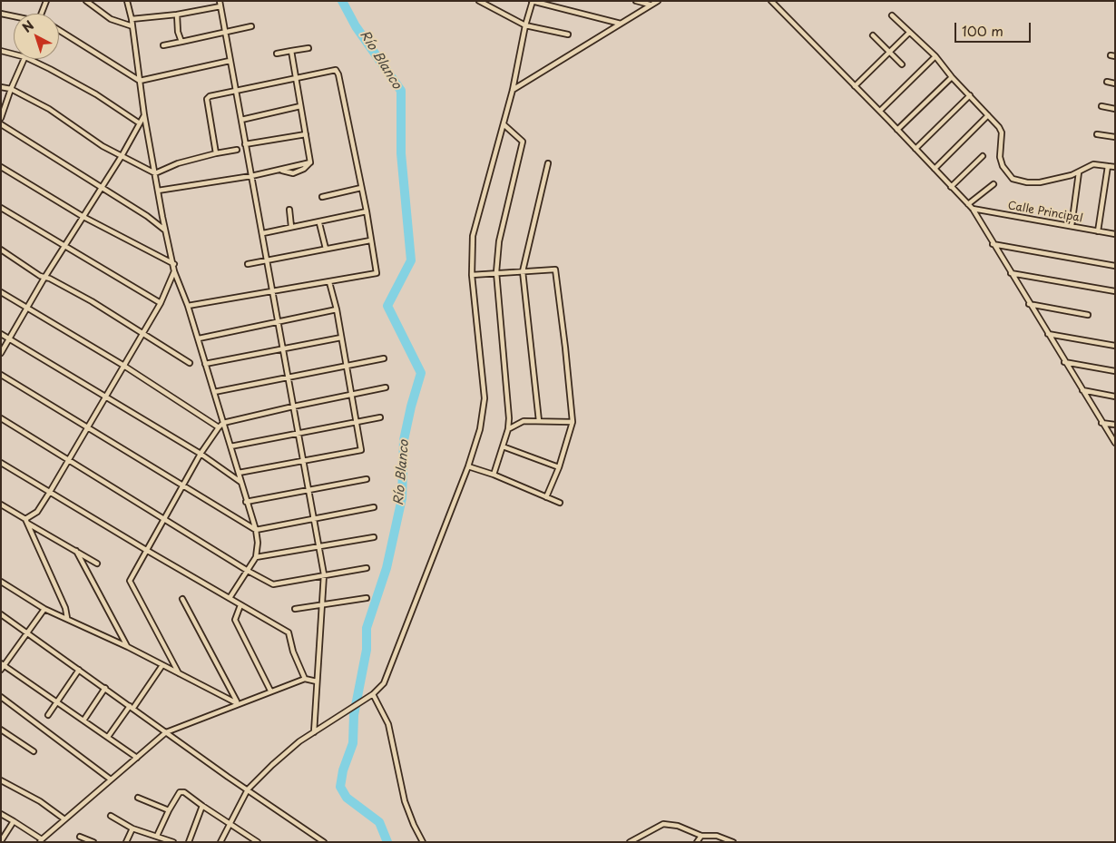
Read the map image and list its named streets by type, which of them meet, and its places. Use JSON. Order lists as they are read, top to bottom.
{
  "streets": {
    "street": ["Calle Principal"]
  },
  "water": ["Río Blanco"],
  "scale_bar": "100 m",
  "north": "top left"
}
